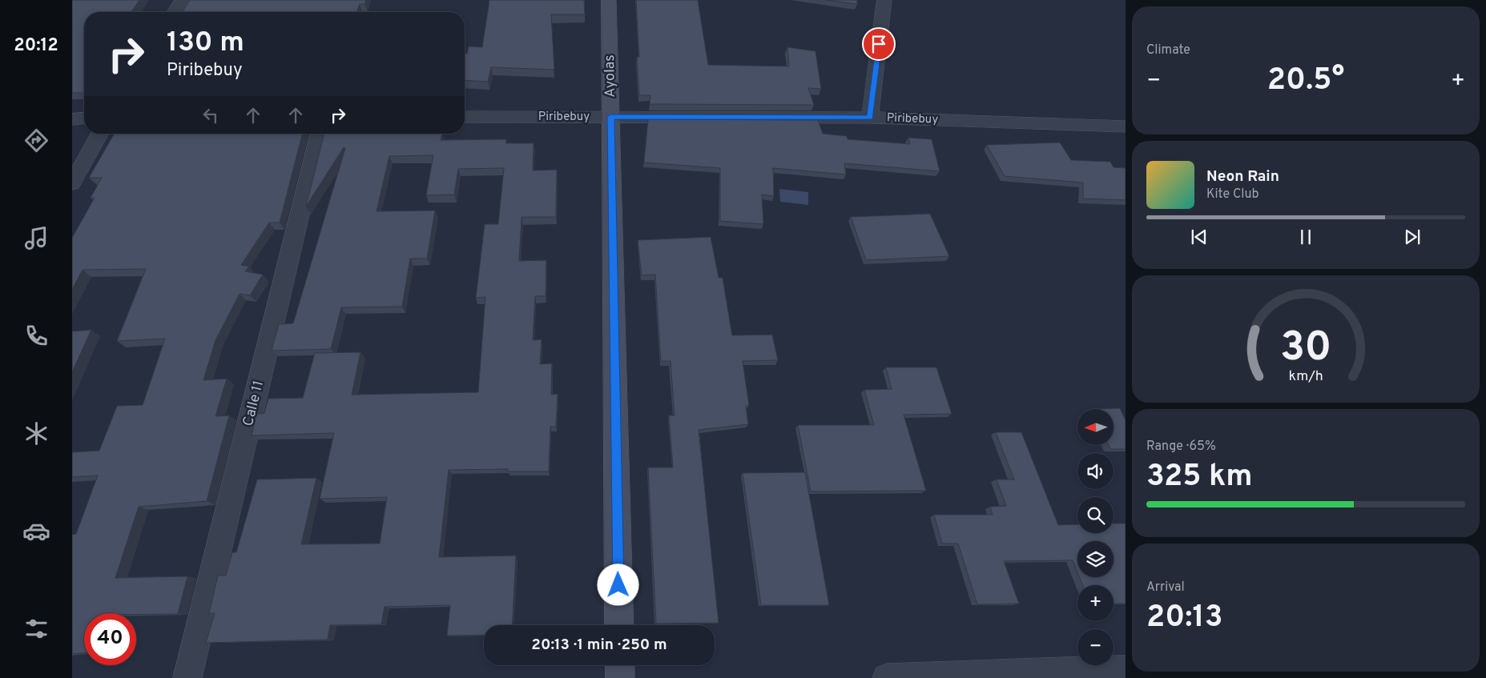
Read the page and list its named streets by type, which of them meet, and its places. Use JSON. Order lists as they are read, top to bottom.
{
  "streets": {
    "street": ["Ayolas", "Piribebuy", "Calle 11"]
  },
  "crossings": [
    ["Ayolas", "Piribebuy"]
  ],
  "north": "left",
  "page": {
    "tabs": "20:12",
    "tile": [
      "Climate",
      ["Range · 65%", "325 km"],
      ["Arrival", "20:13"]
    ],
    "turn": ["130 m", "Piribebuy"],
    "heat": ["−", "20.5°", "+"],
    "song": ["Neon Rain", "Kite Club"],
    "map_buttons": ["+", "−"],
    "limit": "40",
    "trip": "20:13 · 1 min · 250 m",
    "gauge": ["30", "km/h"]
  }
}
